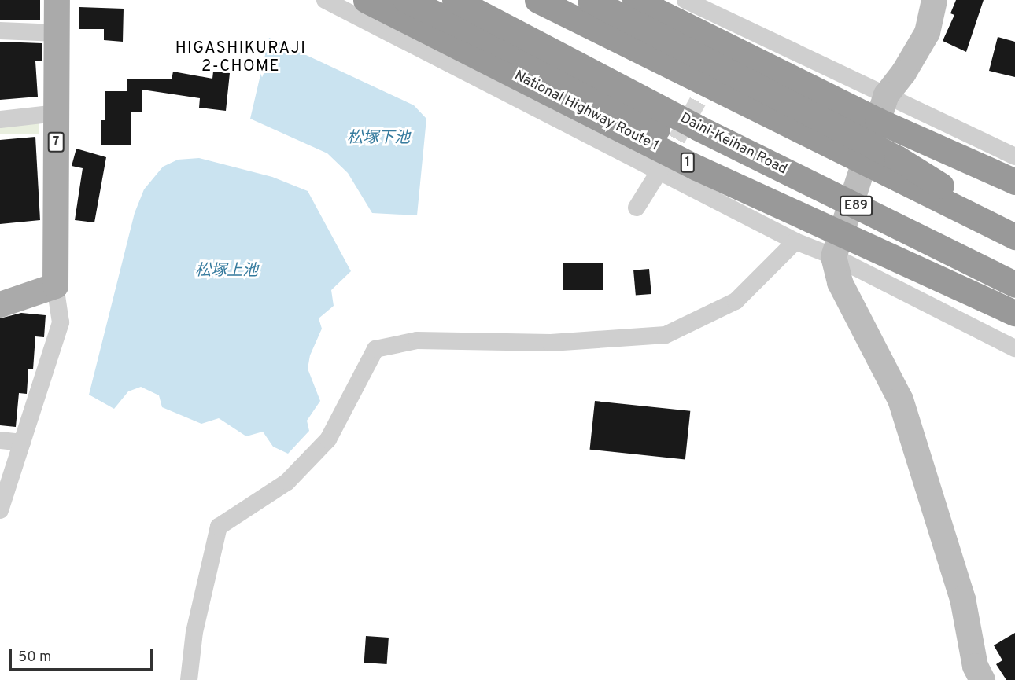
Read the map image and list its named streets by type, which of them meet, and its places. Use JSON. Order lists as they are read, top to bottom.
{
  "streets": {
    "highway": [
      "National Highway Route 1",
      "Daini-Keihan Road",
      "1",
      "E89"
    ],
    "main road": ["7"]
  },
  "districts": ["HIGASHIKURAJI 2-CHOME"],
  "water": ["松塚下池", "松塚上池"],
  "scale_bar": "50 m"
}
